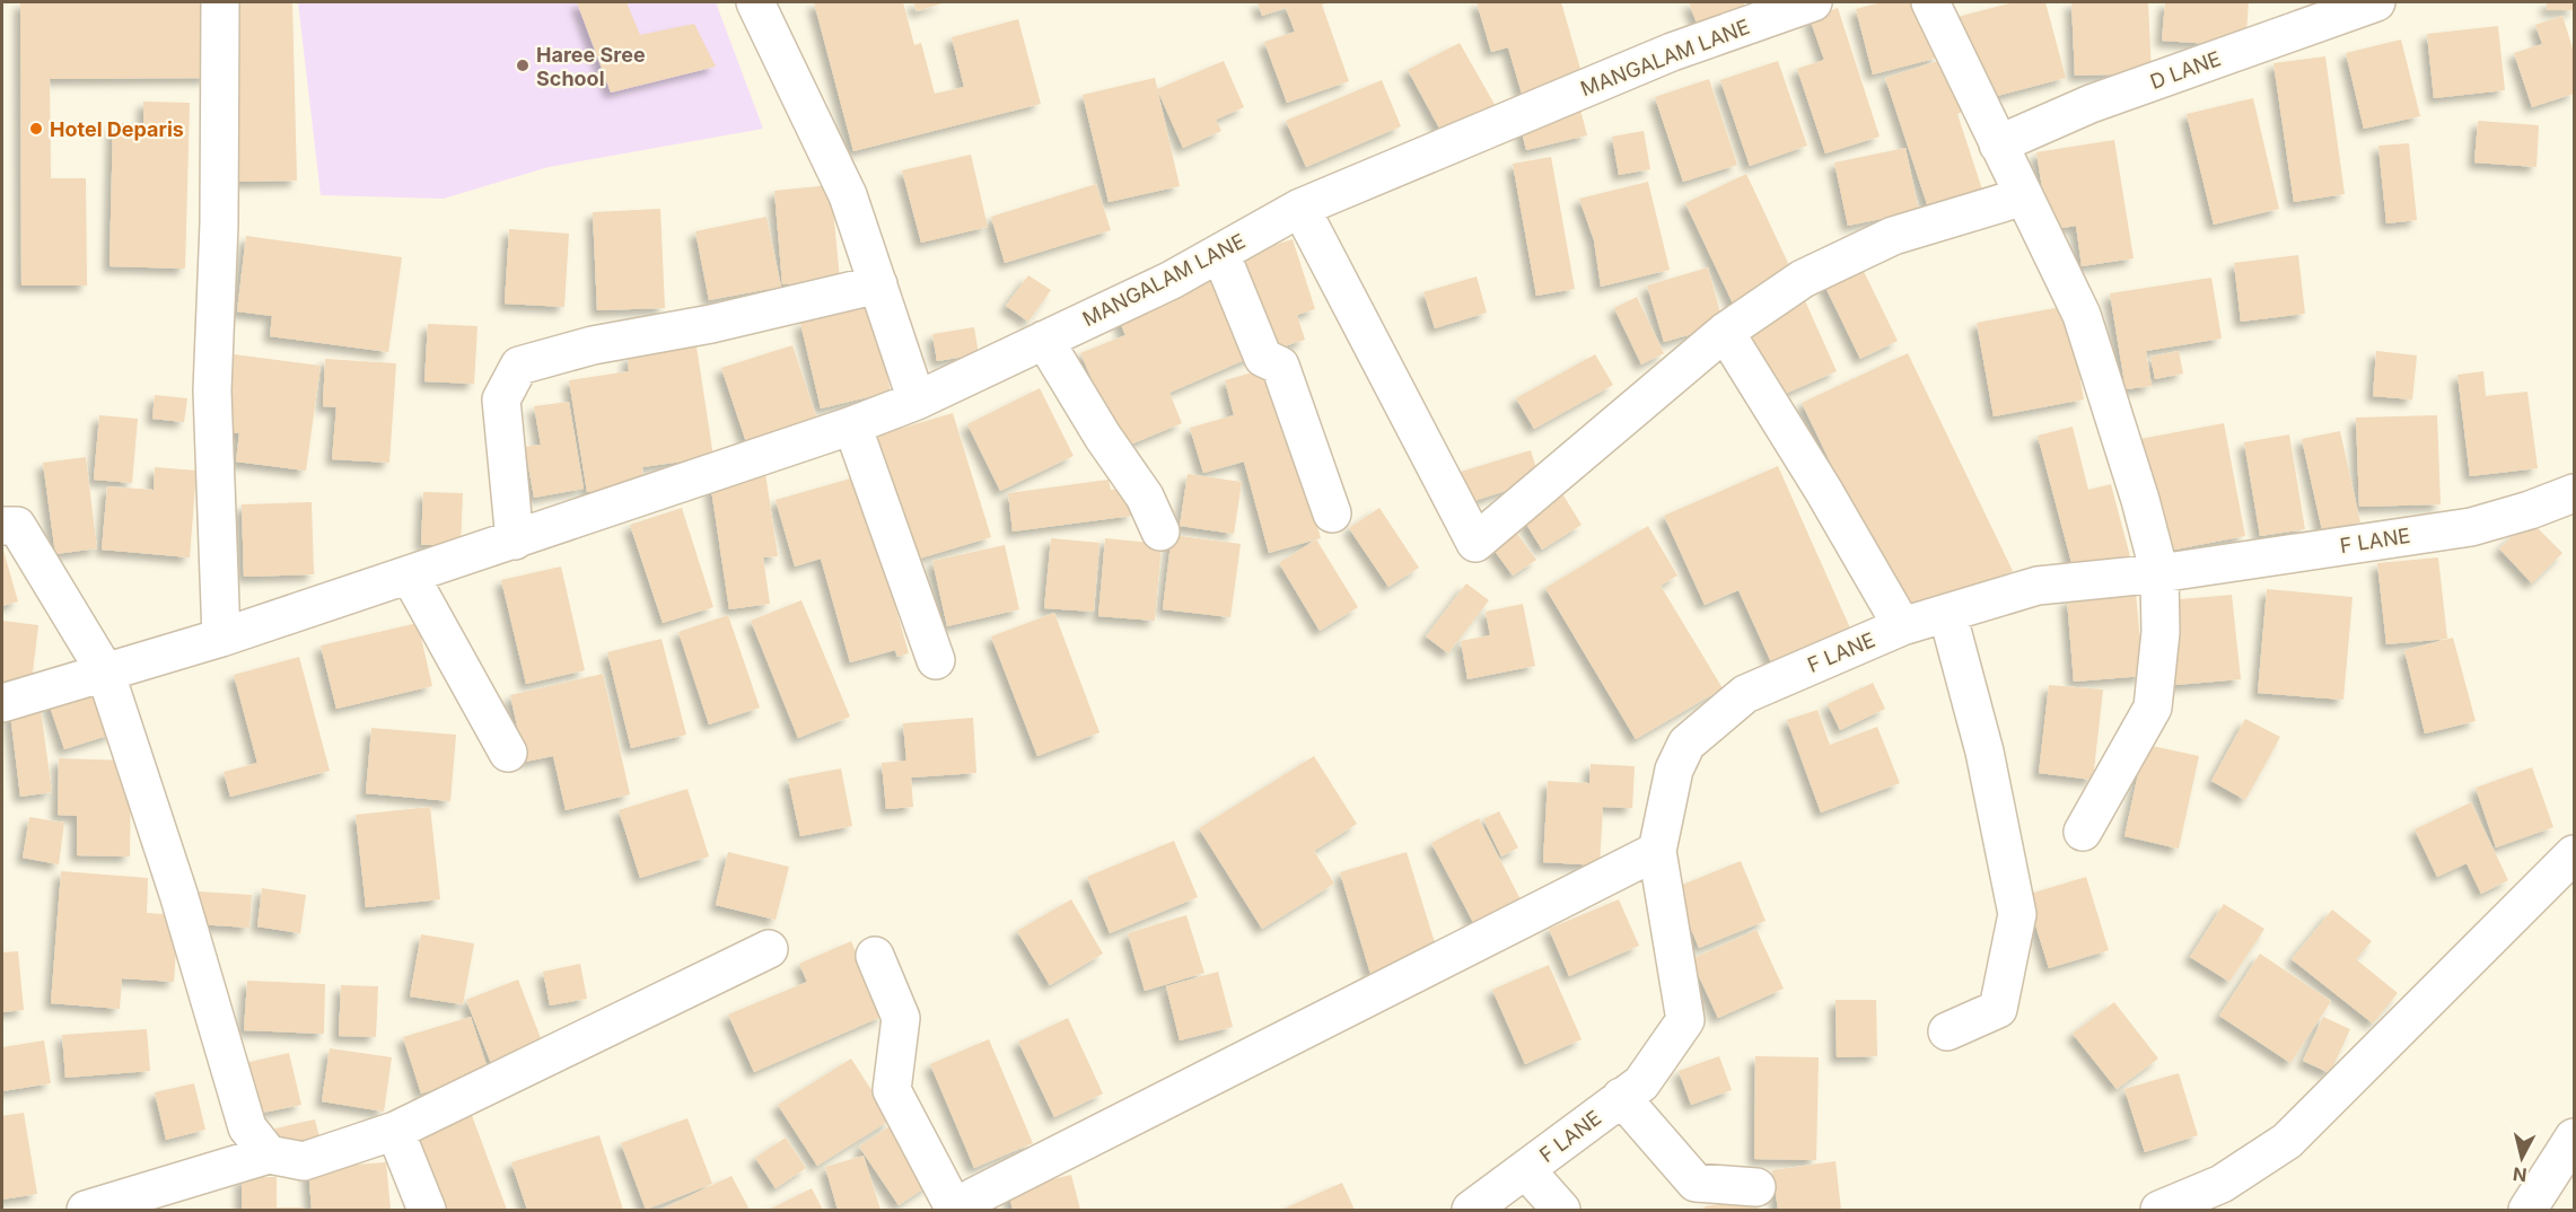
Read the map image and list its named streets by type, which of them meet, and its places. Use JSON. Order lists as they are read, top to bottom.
{
  "streets": {
    "street": ["MANGALAM LANE", "D LANE", "F LANE"]
  },
  "places": ["Haree Sree School", "Hotel Deparis"],
  "north": "bottom"
}
